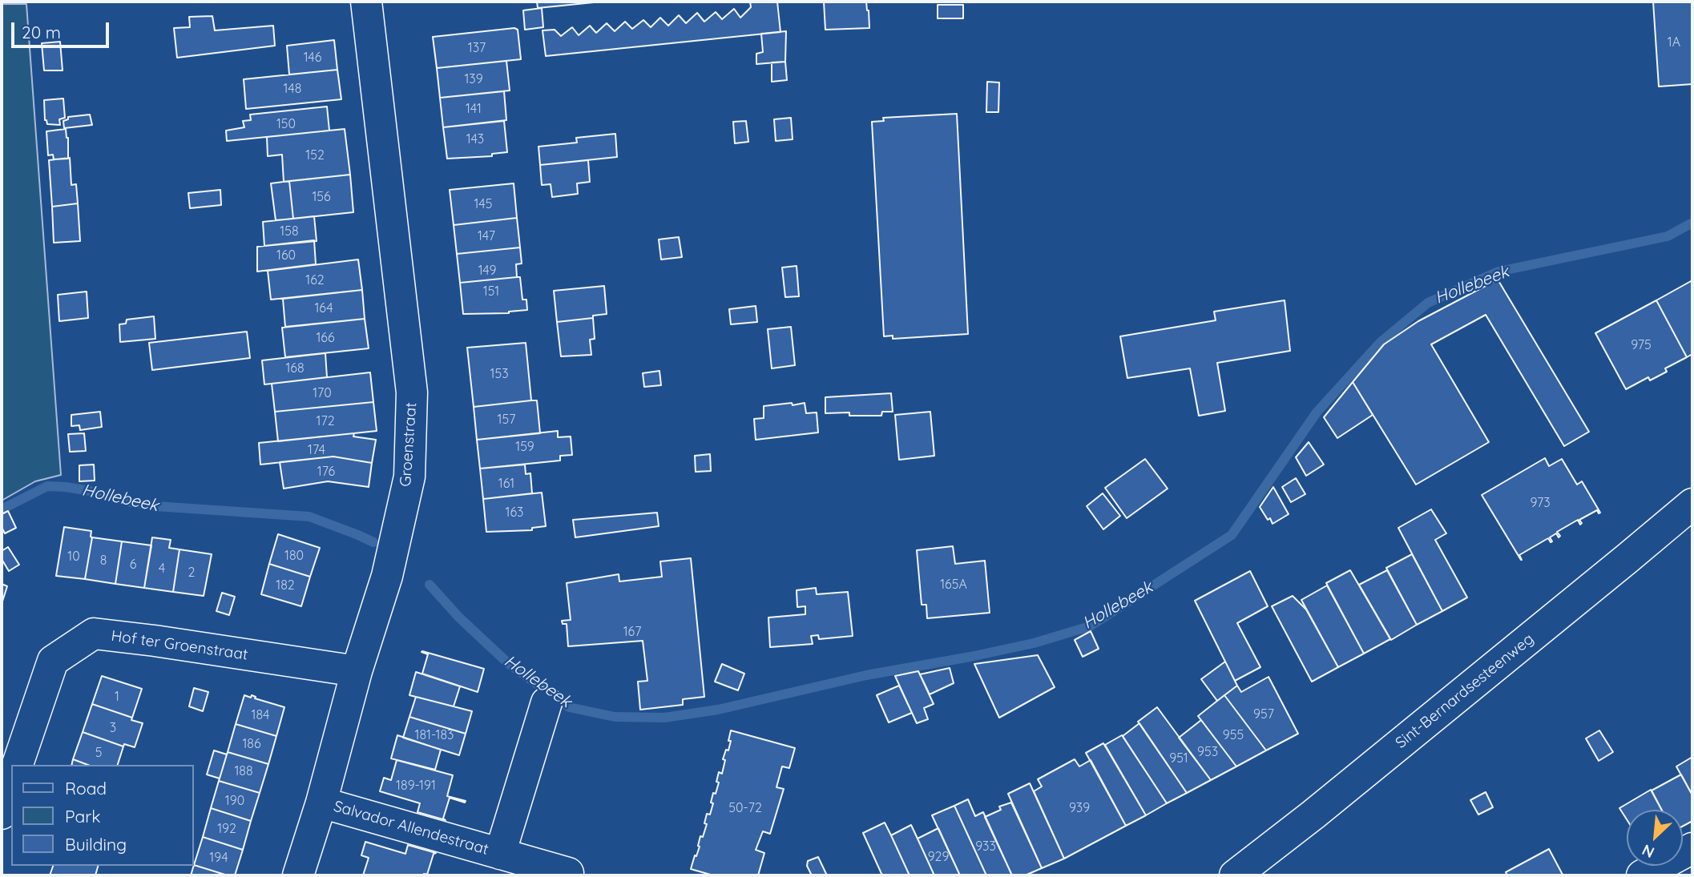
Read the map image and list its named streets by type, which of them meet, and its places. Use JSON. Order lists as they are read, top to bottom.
{
  "streets": {
    "street": [
      "Groenstraat",
      "Hof ter Groenstraat",
      "Sint-Bernardsesteenweg",
      "Salvador Allendestraat"
    ]
  },
  "crossings": [
    ["Groenstraat", "Hof ter Groenstraat"],
    ["Groenstraat", "Salvador Allendestraat"]
  ],
  "water": ["Hollebeek"],
  "house_numbers": [
    "1A",
    "137",
    "146",
    "139",
    "148",
    "141",
    "150",
    "143",
    "152",
    "156",
    "145",
    "158",
    "147",
    "160",
    "149",
    "162",
    "151",
    "164",
    "166",
    "975",
    "168",
    "153",
    "170",
    "157",
    "172",
    "159",
    "174",
    "176",
    "161",
    "973",
    "163",
    "180",
    "10",
    "8",
    "6",
    "4",
    "2",
    "165A",
    "182",
    "167",
    "1",
    "957",
    "184",
    "3",
    "181-183",
    "955",
    "186",
    "953",
    "5",
    "951",
    "188",
    "189-191",
    "190",
    "50-72",
    "939",
    "192",
    "933",
    "929",
    "194"
  ],
  "legend": ["Road", "Park", "Building"],
  "scale_bar": "20 m",
  "north": "bottom left"
}
